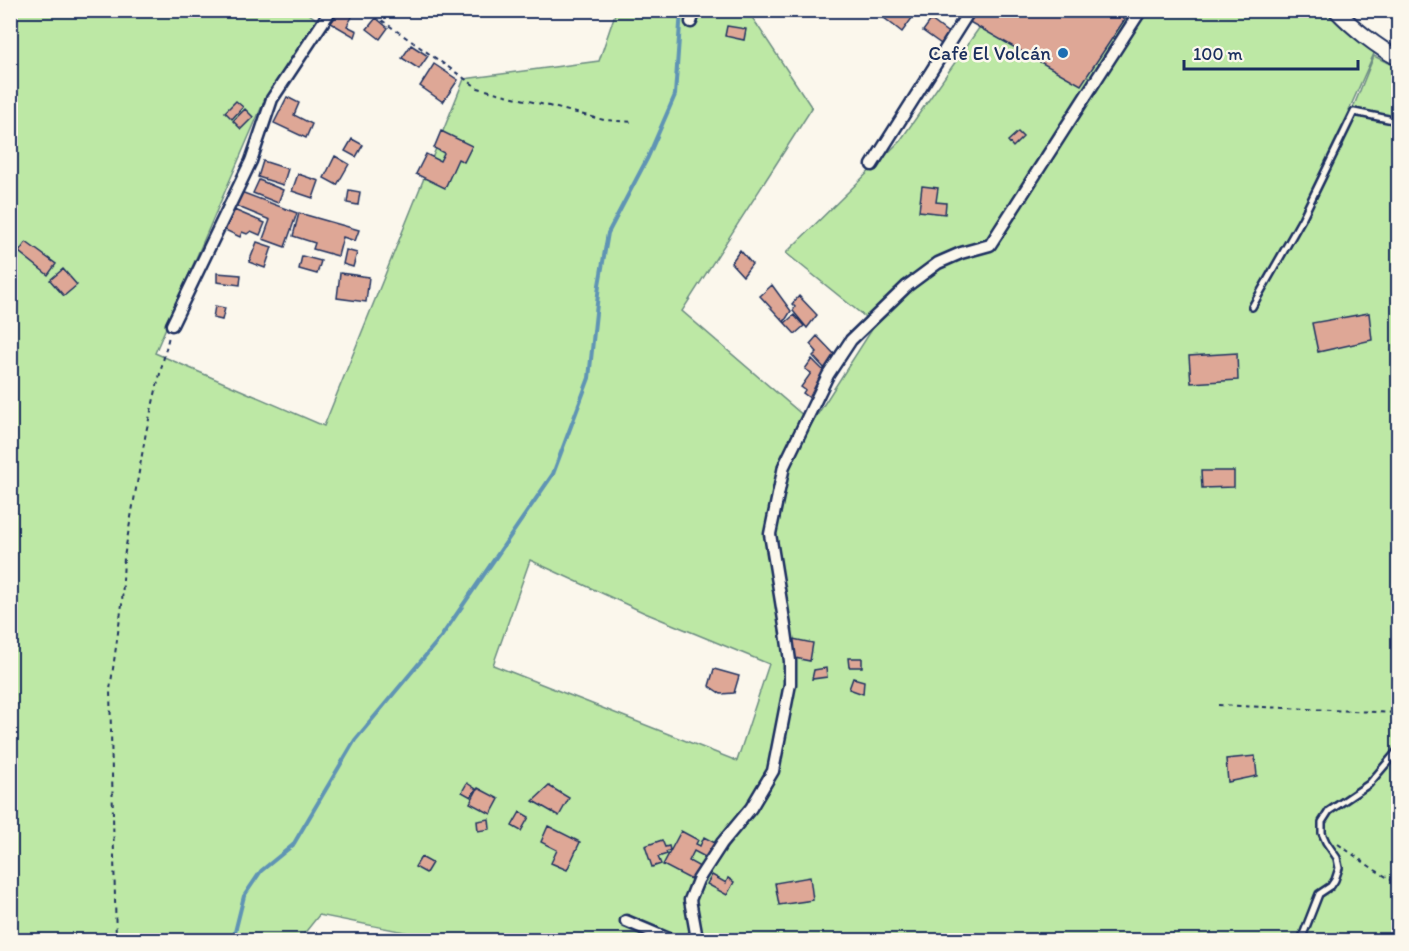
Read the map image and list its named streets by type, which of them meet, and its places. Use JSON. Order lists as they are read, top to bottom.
{
  "places": ["Café El Volcán"],
  "scale_bar": "100 m"
}
